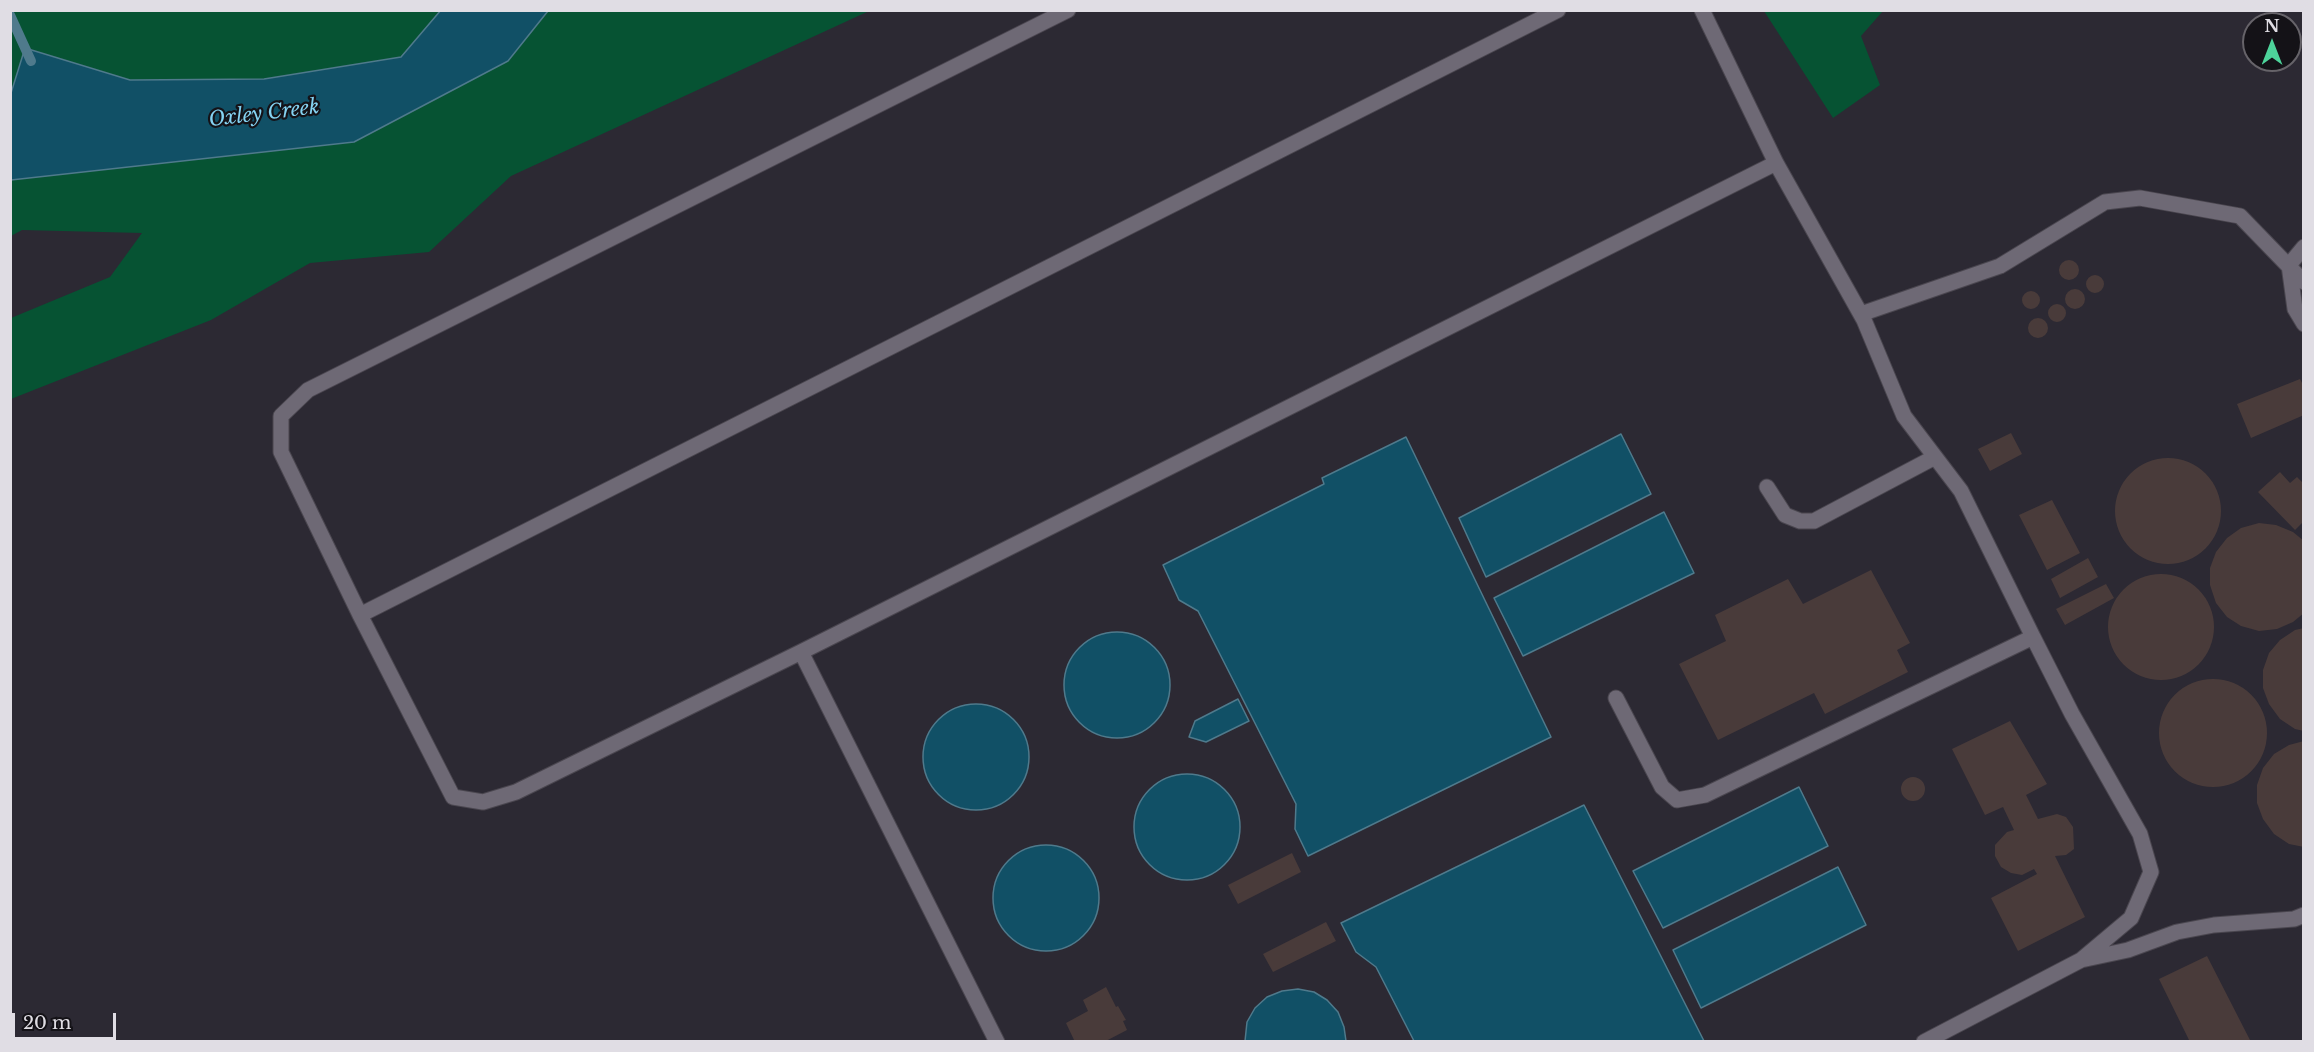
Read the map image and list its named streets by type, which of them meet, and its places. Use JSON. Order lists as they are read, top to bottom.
{
  "water": ["Oxley Creek"],
  "scale_bar": "20 m",
  "north": "top"
}
